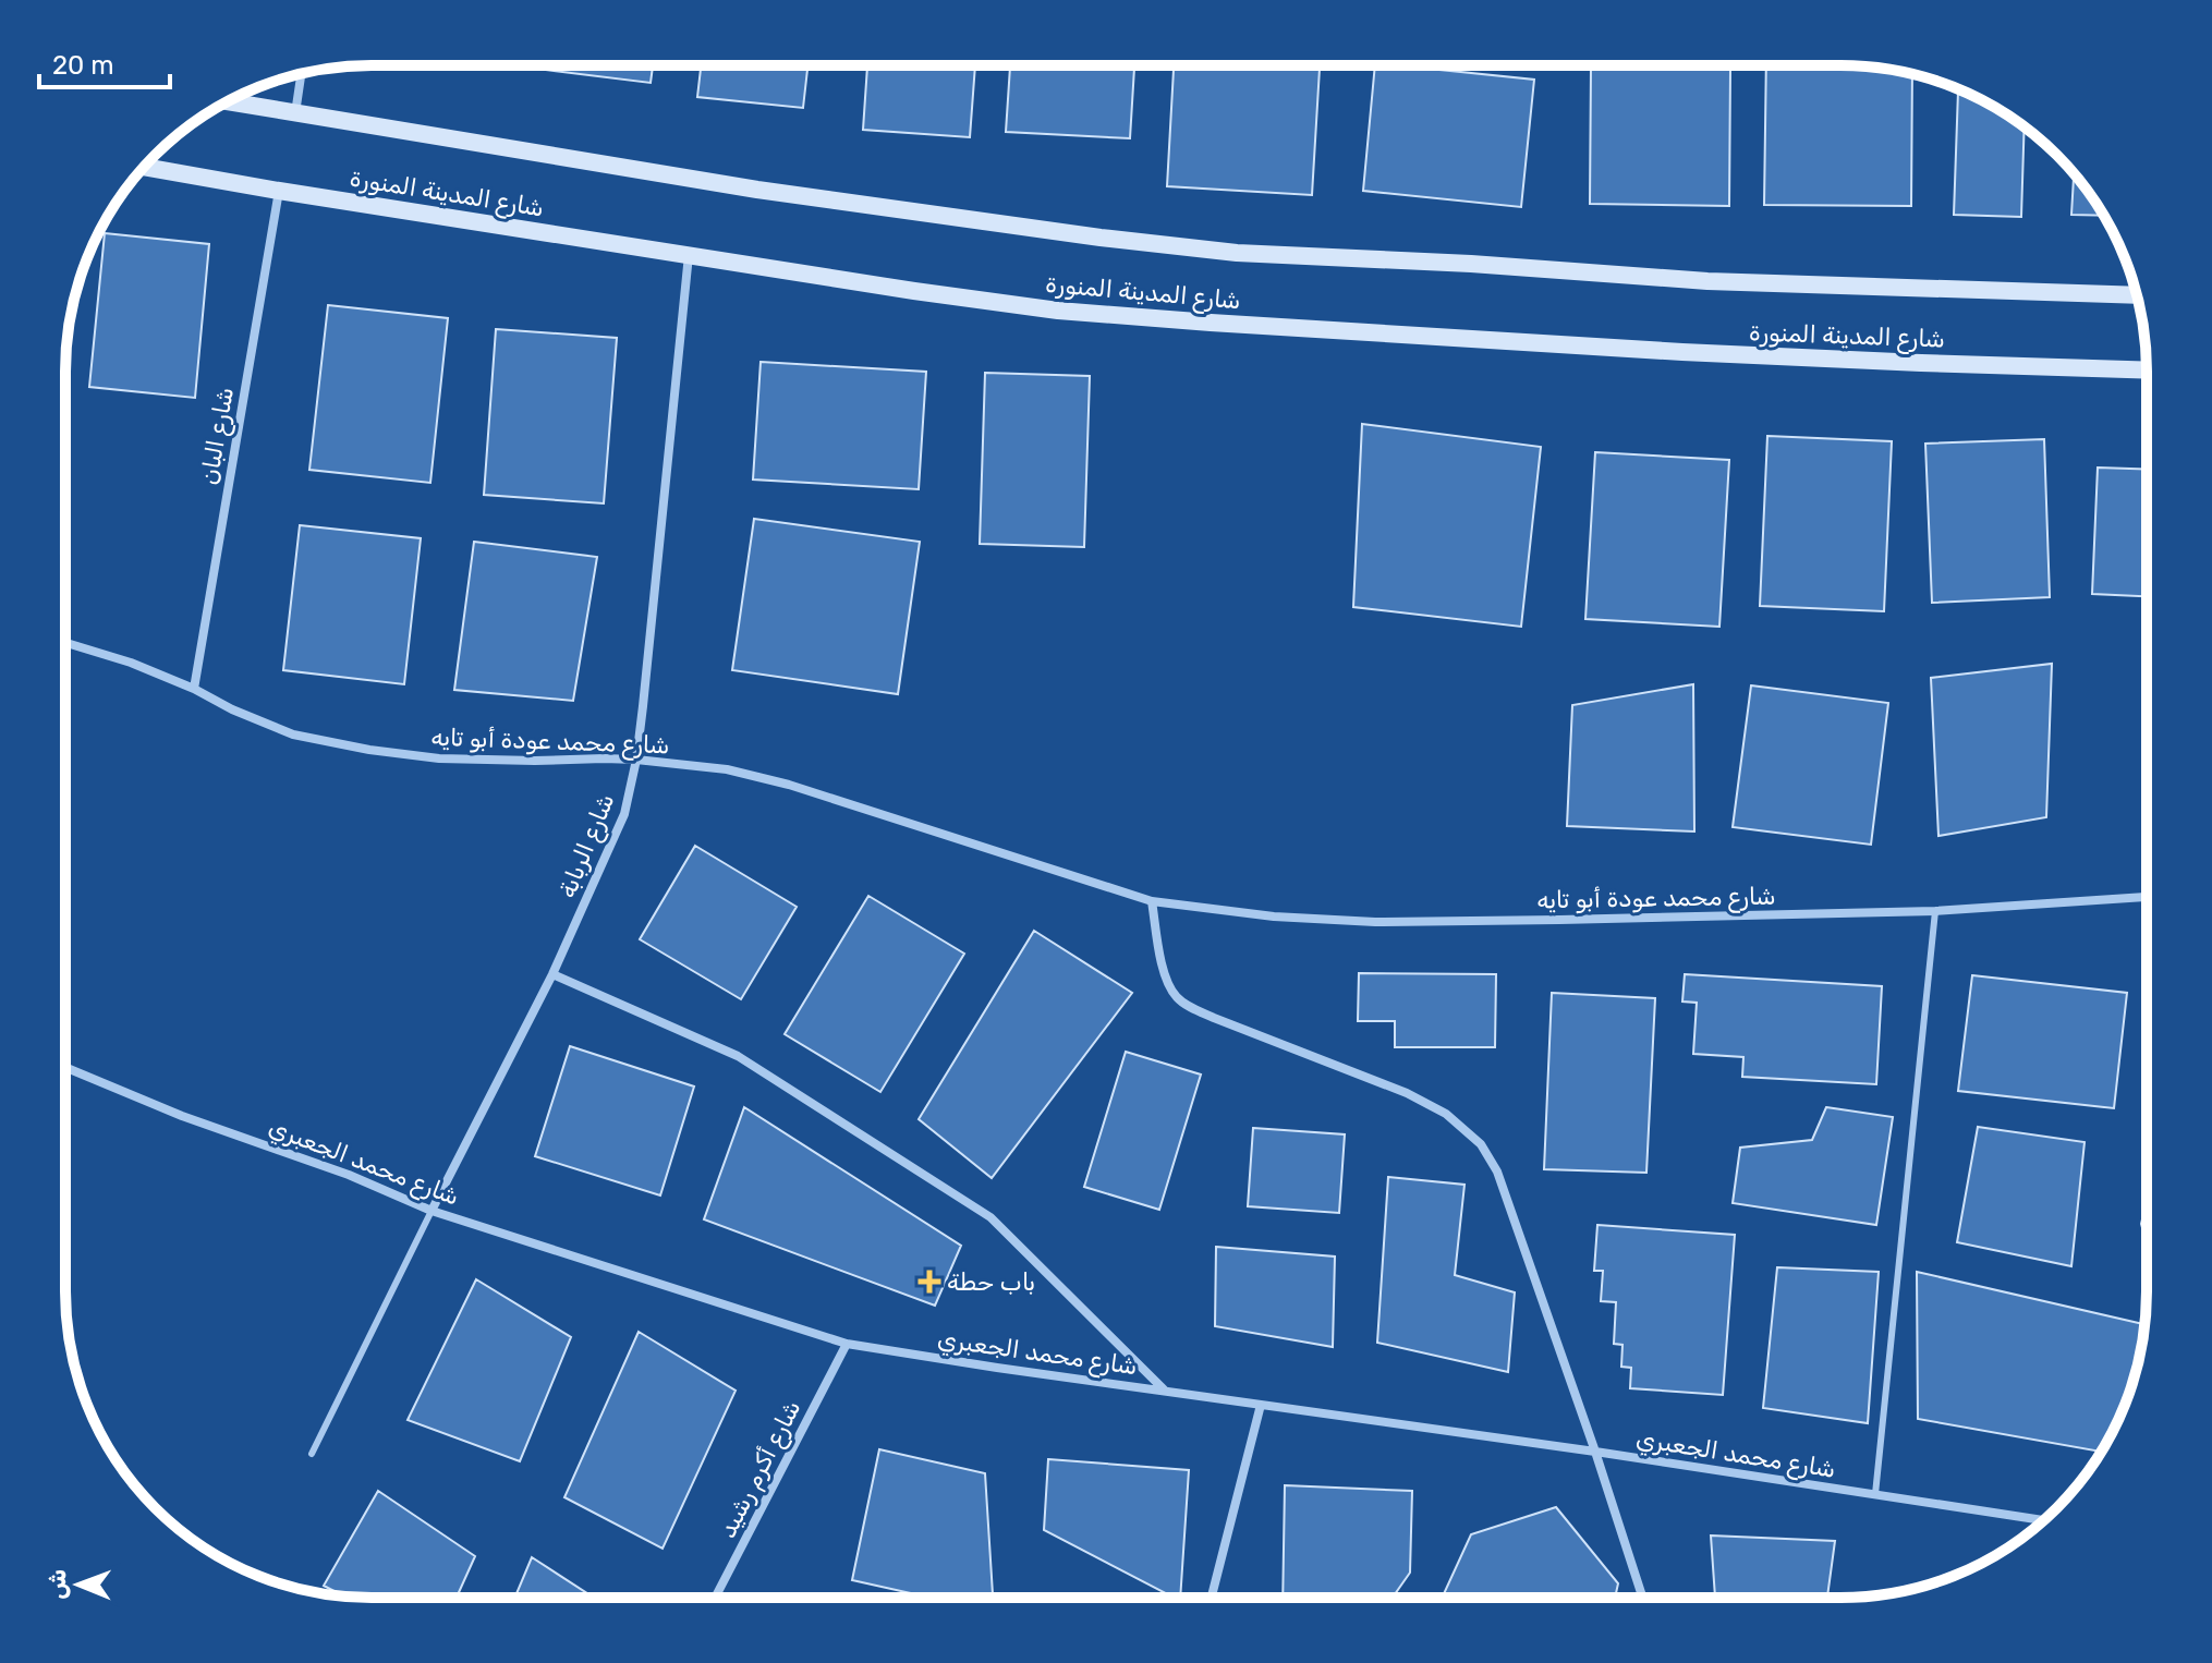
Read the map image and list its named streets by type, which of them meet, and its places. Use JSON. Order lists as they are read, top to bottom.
{
  "streets": {
    "main road": ["شارع المدينة المنورة"],
    "street": [
      "شارع البان",
      "شارع محمد عودة أبو تايه",
      "شارع الربابة",
      "شارع محمد الجعبري",
      "شارع أكرم رشيد"
    ]
  },
  "crossings": [
    ["شارع المدينة المنورة", "شارع البان"],
    ["شارع المدينة المنورة", "شارع الربابة"],
    ["شارع البان", "شارع محمد عودة أبو تايه"],
    ["شارع محمد عودة أبو تايه", "شارع الربابة"],
    ["شارع الربابة", "شارع محمد الجعبري"],
    ["شارع محمد الجعبري", "شارع أكرم رشيد"]
  ],
  "places": {
    "health": ["باب حطة"]
  },
  "scale_bar": "20 m",
  "north": "left"
}
